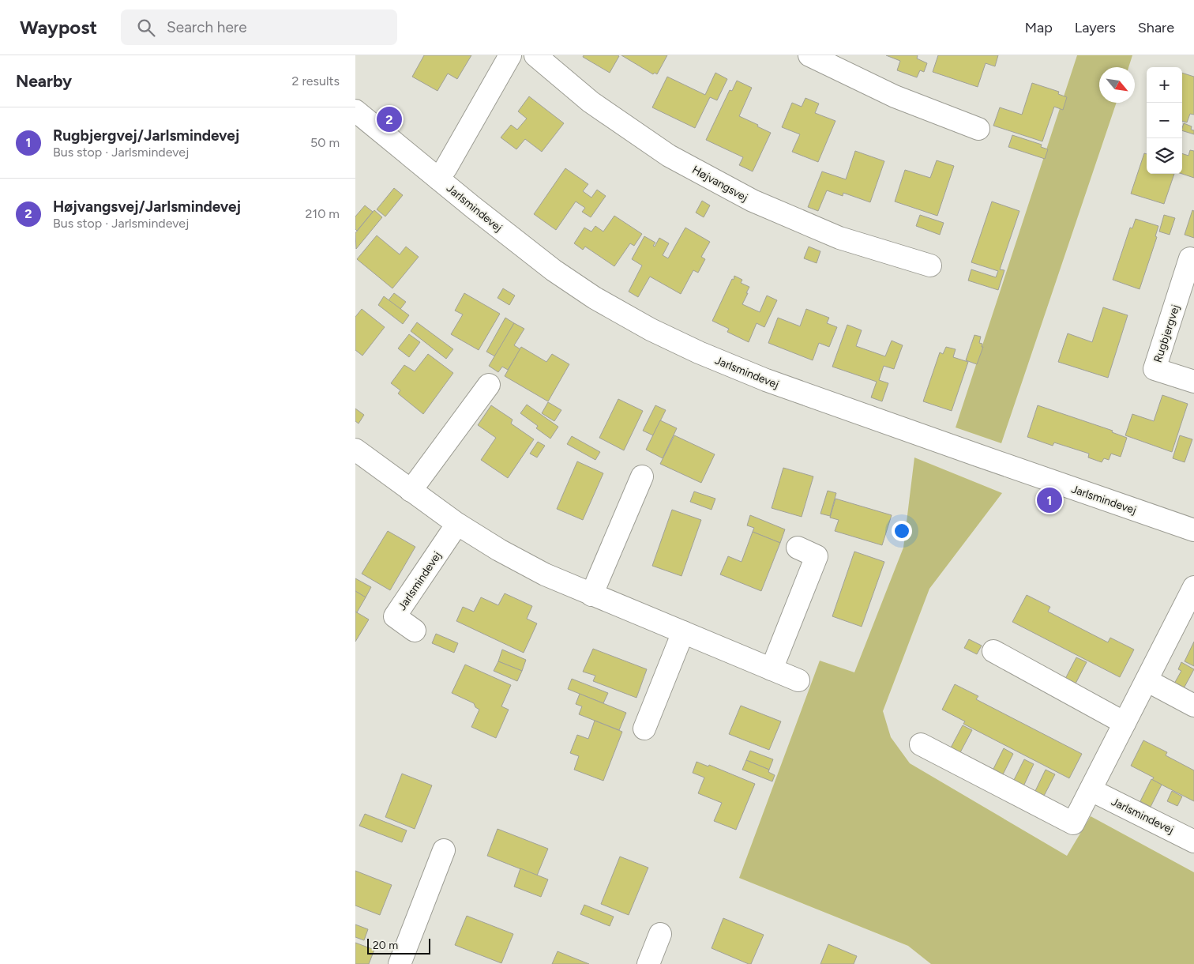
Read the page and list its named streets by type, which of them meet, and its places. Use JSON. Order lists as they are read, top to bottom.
{
  "streets": {
    "street": ["Højvangsvej", "Jarlsmindevej", "Rugbjergvej"]
  },
  "scale_bar": "20 m",
  "north": "bottom right",
  "page": {
    "header": "Waypost",
    "search": "Search here",
    "nav": ["Map", "Layers", "Share"],
    "heading": ["Nearby", "2 results"],
    "map_buttons": ["+", "−"],
    "pins": ["2", "1"],
    "list": [
      {
        "mark": "1",
        "name": "Rugbjergvej/Jarlsmindevej",
        "note": "Bus stop · Jarlsmindevej",
        "value": "50 m"
      },
      {
        "mark": "2",
        "name": "Højvangsvej/Jarlsmindevej",
        "note": "Bus stop · Jarlsmindevej",
        "value": "210 m"
      }
    ],
    "scale": "20 m"
  }
}
